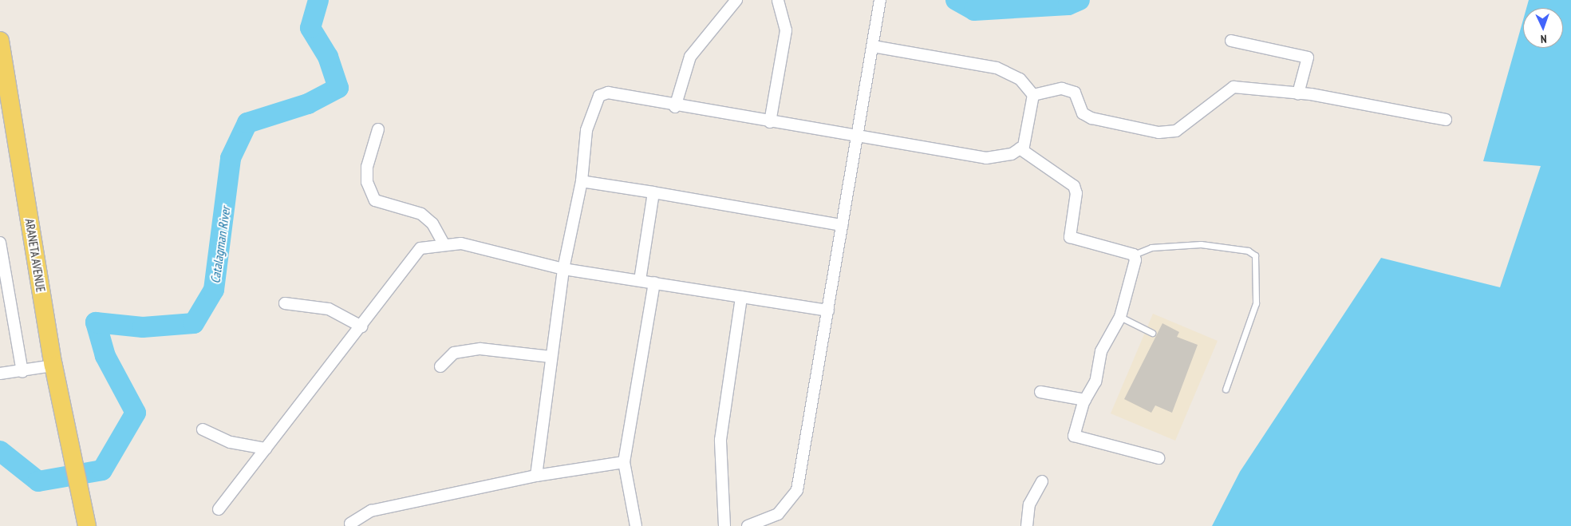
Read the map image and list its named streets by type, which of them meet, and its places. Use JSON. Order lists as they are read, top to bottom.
{
  "streets": {
    "main road": ["ARANETA AVENUE"]
  },
  "water": ["Catalagman River"],
  "north": "bottom"
}
